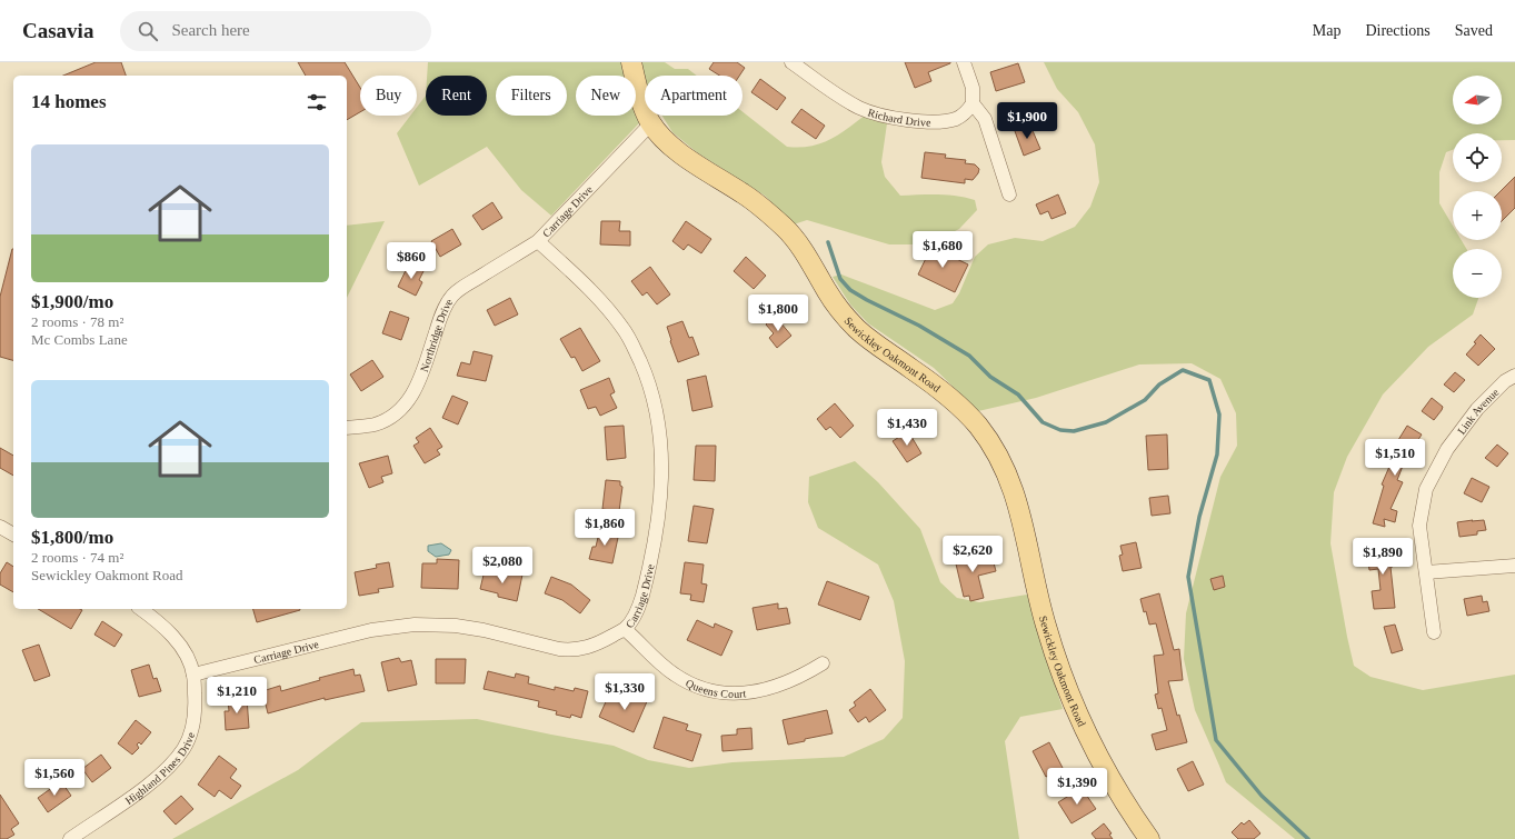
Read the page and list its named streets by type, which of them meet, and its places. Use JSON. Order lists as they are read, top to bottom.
{
  "streets": {
    "main road": ["Sewickley Oakmont Road"],
    "street": [
      "Richard Drive",
      "Carriage Drive",
      "Northridge Drive",
      "Link Avenue",
      "Queens Court",
      "Highland Pines Drive"
    ]
  },
  "crossings": [
    ["Carriage Drive", "Northridge Drive"],
    ["Carriage Drive", "Sewickley Oakmont Road"],
    ["Carriage Drive", "Queens Court"],
    ["Carriage Drive", "Highland Pines Drive"]
  ],
  "north": "left",
  "page": {
    "header": "Casavia",
    "search": "Search here",
    "nav": ["Map", "Directions", "Saved"],
    "map_buttons": ["+", "−"],
    "chip": [
      "Buy",
      "Rent",
      "Filters",
      "New",
      "Apartment"
    ],
    "heading": "14 homes",
    "price": [
      "$1,900",
      "$1,680",
      "$860",
      "$1,800",
      "$1,430",
      "$1,510",
      "$1,860",
      "$2,620",
      "$1,890",
      "$2,080",
      "$1,330",
      "$1,210",
      "$1,560",
      "$1,390"
    ],
    "list": [
      {
        "name": "$1,900/mo",
        "note": "2 rooms · 78 m² · Mc Combs Lane"
      },
      {
        "name": "$1,800/mo",
        "note": "2 rooms · 74 m² · Sewickley Oakmont Road"
      }
    ]
  }
}
